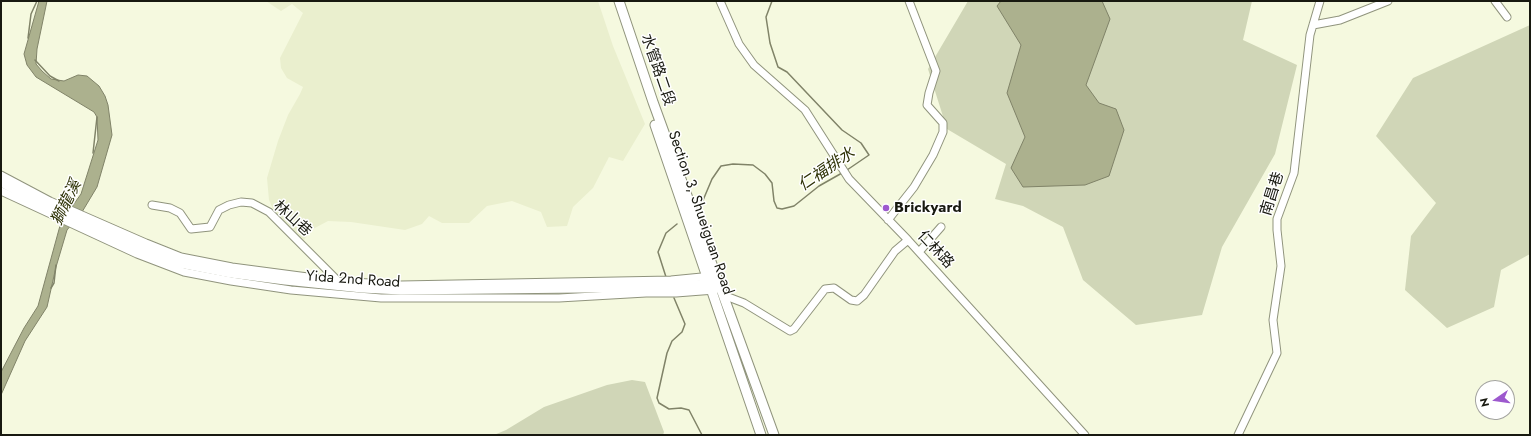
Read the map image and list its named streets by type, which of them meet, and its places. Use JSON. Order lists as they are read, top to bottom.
{
  "streets": {
    "main road": ["水管路二段", "Section 3, Shueiguan Road", "Yida 2nd Road"],
    "street": ["南昌巷", "林山巷", "仁林路"]
  },
  "crossings": [
    ["水管路二段", "Section 3, Shueiguan Road"],
    ["水管路二段", "Yida 2nd Road"],
    ["Section 3, Shueiguan Road", "Yida 2nd Road"],
    ["林山巷", "Yida 2nd Road"]
  ],
  "water": ["仁福排水", "獅龍溪"],
  "places": ["Brickyard"],
  "north": "left"
}
